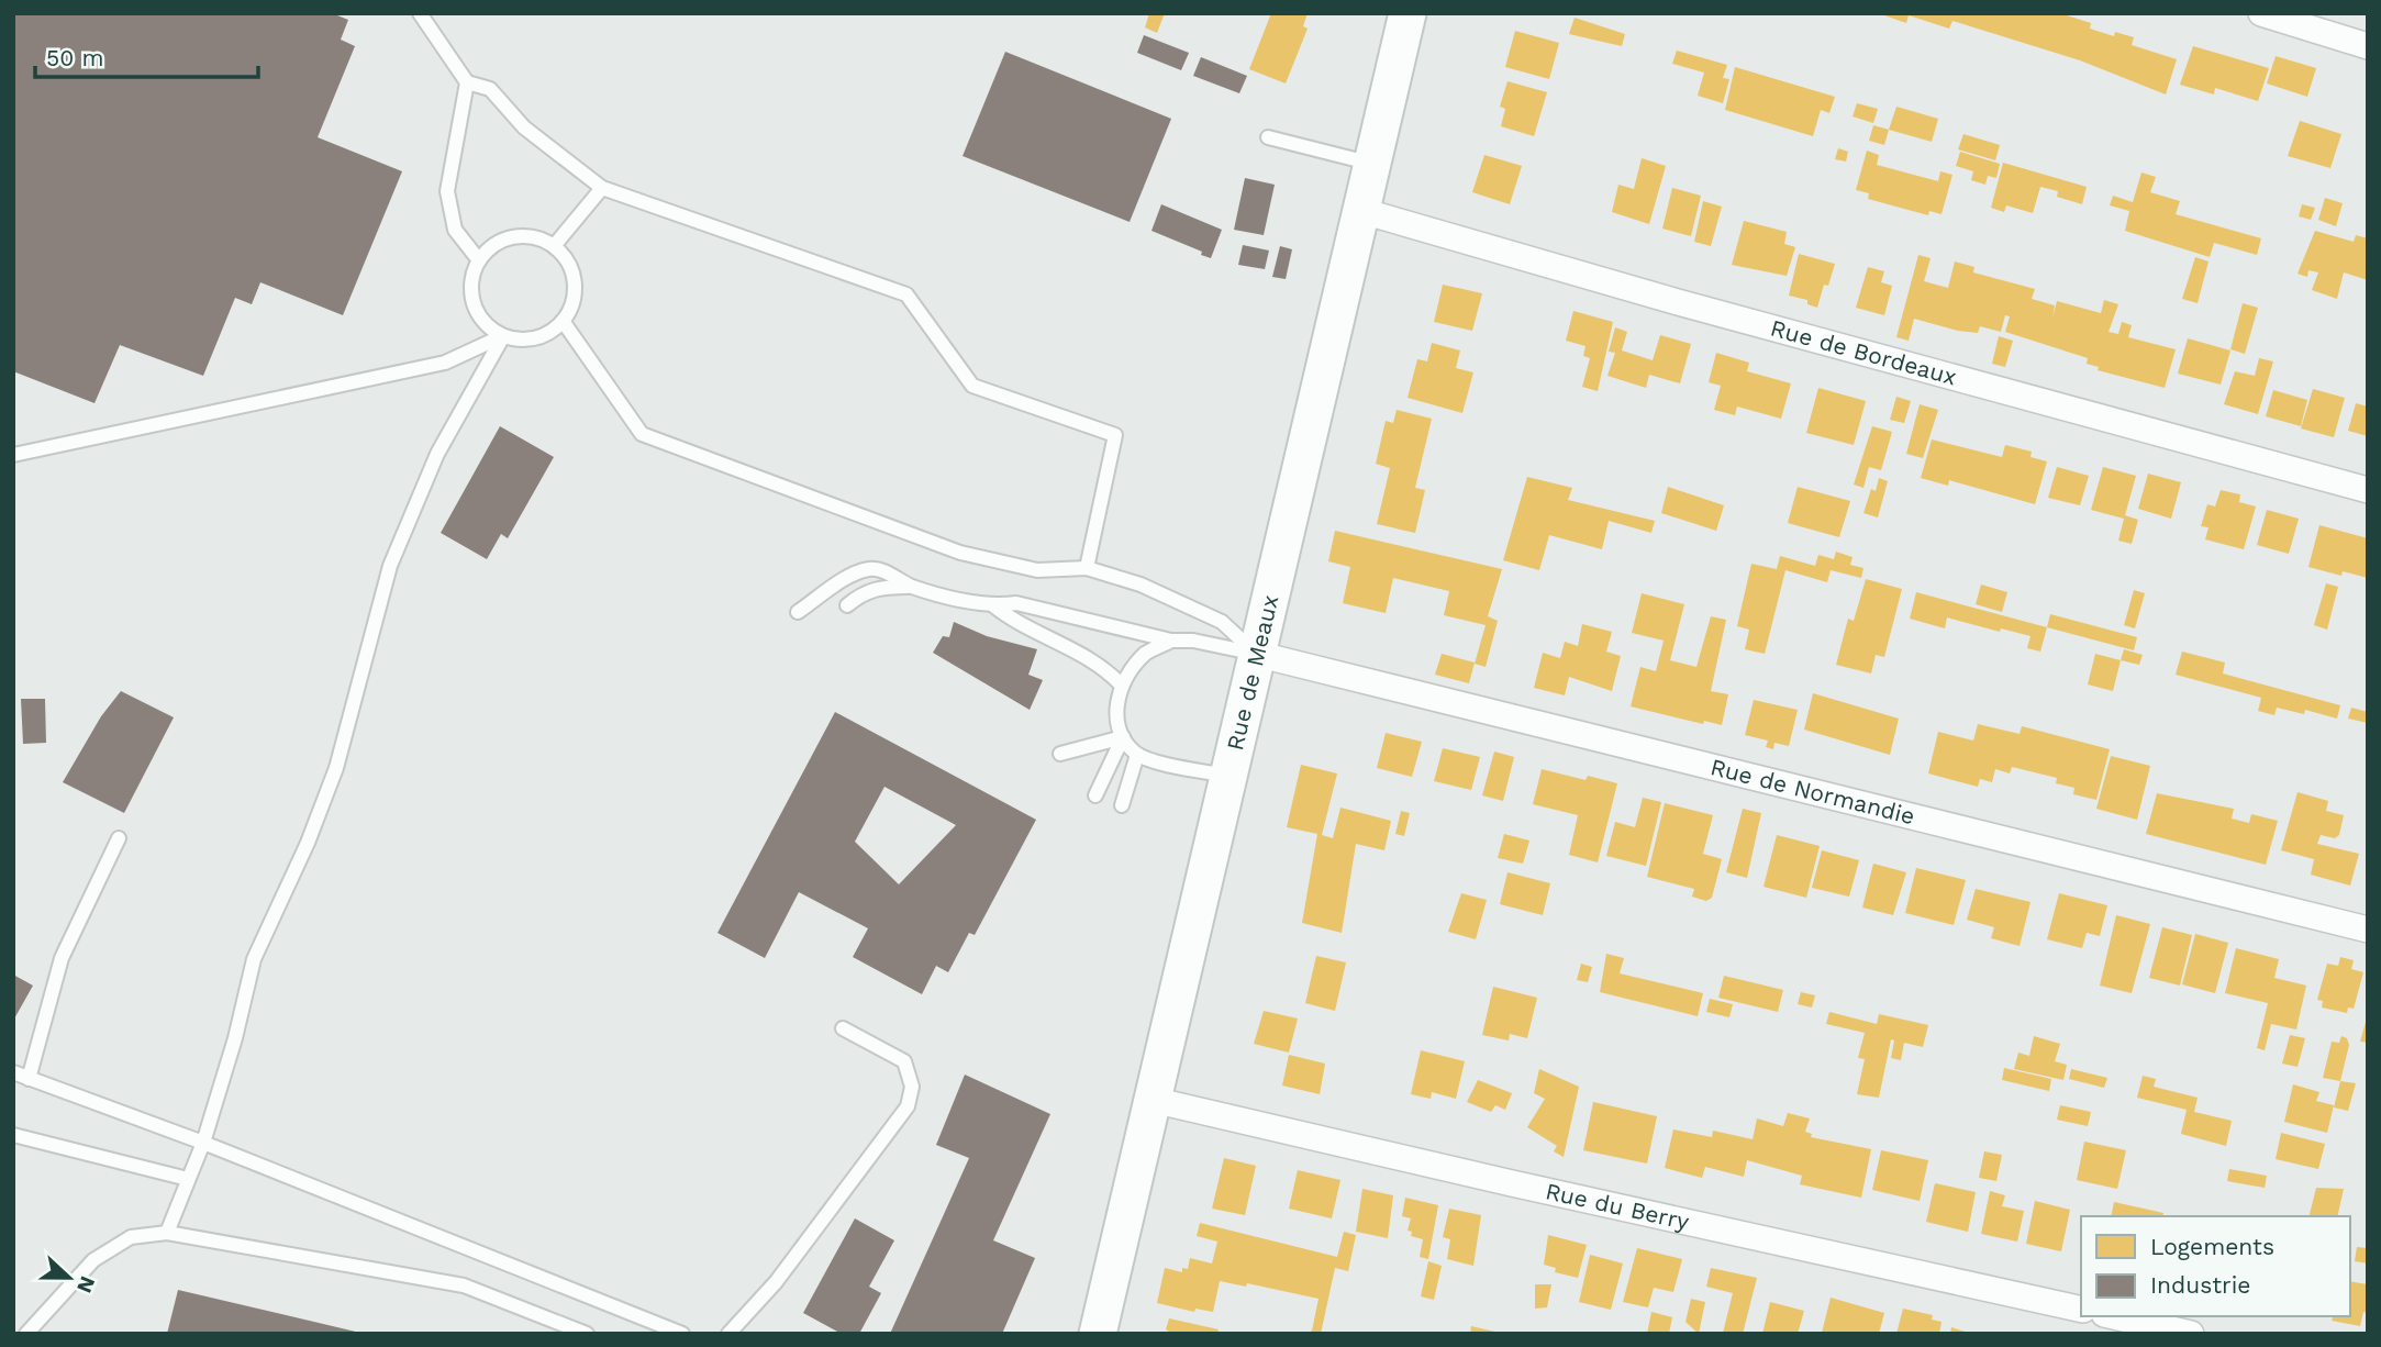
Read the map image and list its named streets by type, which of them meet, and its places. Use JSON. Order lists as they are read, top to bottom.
{
  "streets": {
    "main road": ["Rue de Meaux"],
    "street": ["Rue de Bordeaux", "Rue de Normandie", "Rue du Berry"]
  },
  "crossings": [
    ["Rue de Bordeaux", "Rue de Meaux"],
    ["Rue de Meaux", "Rue de Normandie"],
    ["Rue de Meaux", "Rue du Berry"]
  ],
  "legend": ["Logements", "Industrie"],
  "scale_bar": "50 m",
  "north": "right"
}
